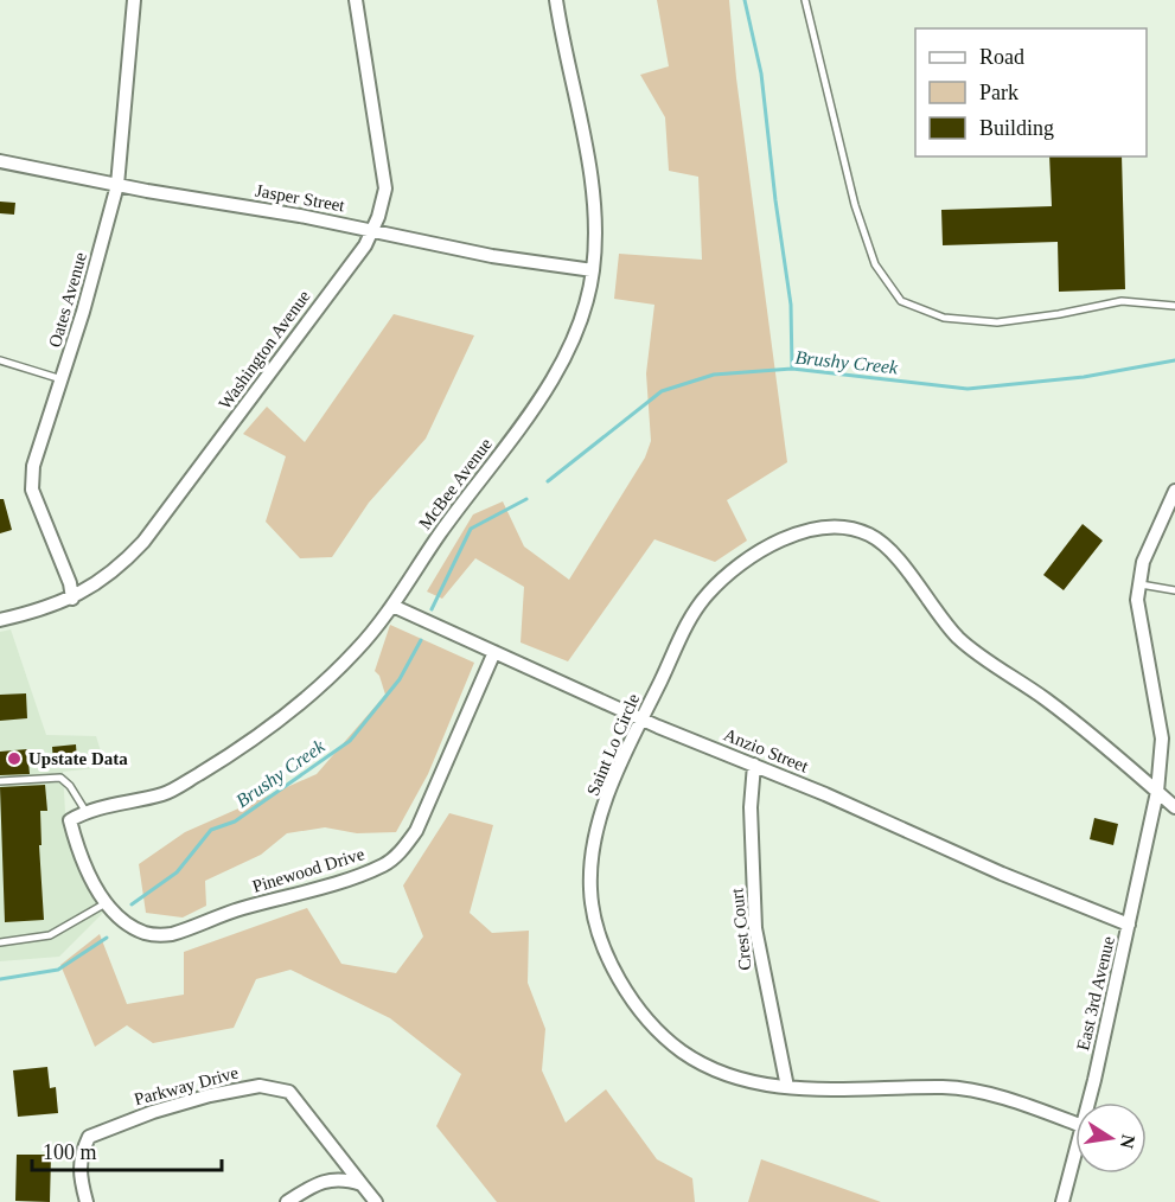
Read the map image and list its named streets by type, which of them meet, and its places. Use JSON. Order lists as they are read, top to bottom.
{
  "streets": {
    "street": [
      "Jasper Street",
      "Oates Avenue",
      "Washington Avenue",
      "McBee Avenue",
      "Saint Lo Circle",
      "Anzio Street",
      "Pinewood Drive",
      "Crest Court",
      "East 3rd Avenue",
      "Parkway Drive"
    ]
  },
  "crossings": [
    ["Jasper Street", "Oates Avenue"],
    ["Jasper Street", "Washington Avenue"],
    ["Jasper Street", "McBee Avenue"],
    ["Oates Avenue", "Washington Avenue"],
    ["McBee Avenue", "Anzio Street"],
    ["McBee Avenue", "Pinewood Drive"],
    ["Saint Lo Circle", "Anzio Street"],
    ["Saint Lo Circle", "Crest Court"],
    ["Saint Lo Circle", "East 3rd Avenue"],
    ["Anzio Street", "Pinewood Drive"],
    ["Anzio Street", "Crest Court"],
    ["Anzio Street", "East 3rd Avenue"]
  ],
  "water": ["Brushy Creek"],
  "places": ["Upstate Data"],
  "legend": ["Road", "Park", "Building"],
  "scale_bar": "100 m",
  "north": "right"
}
